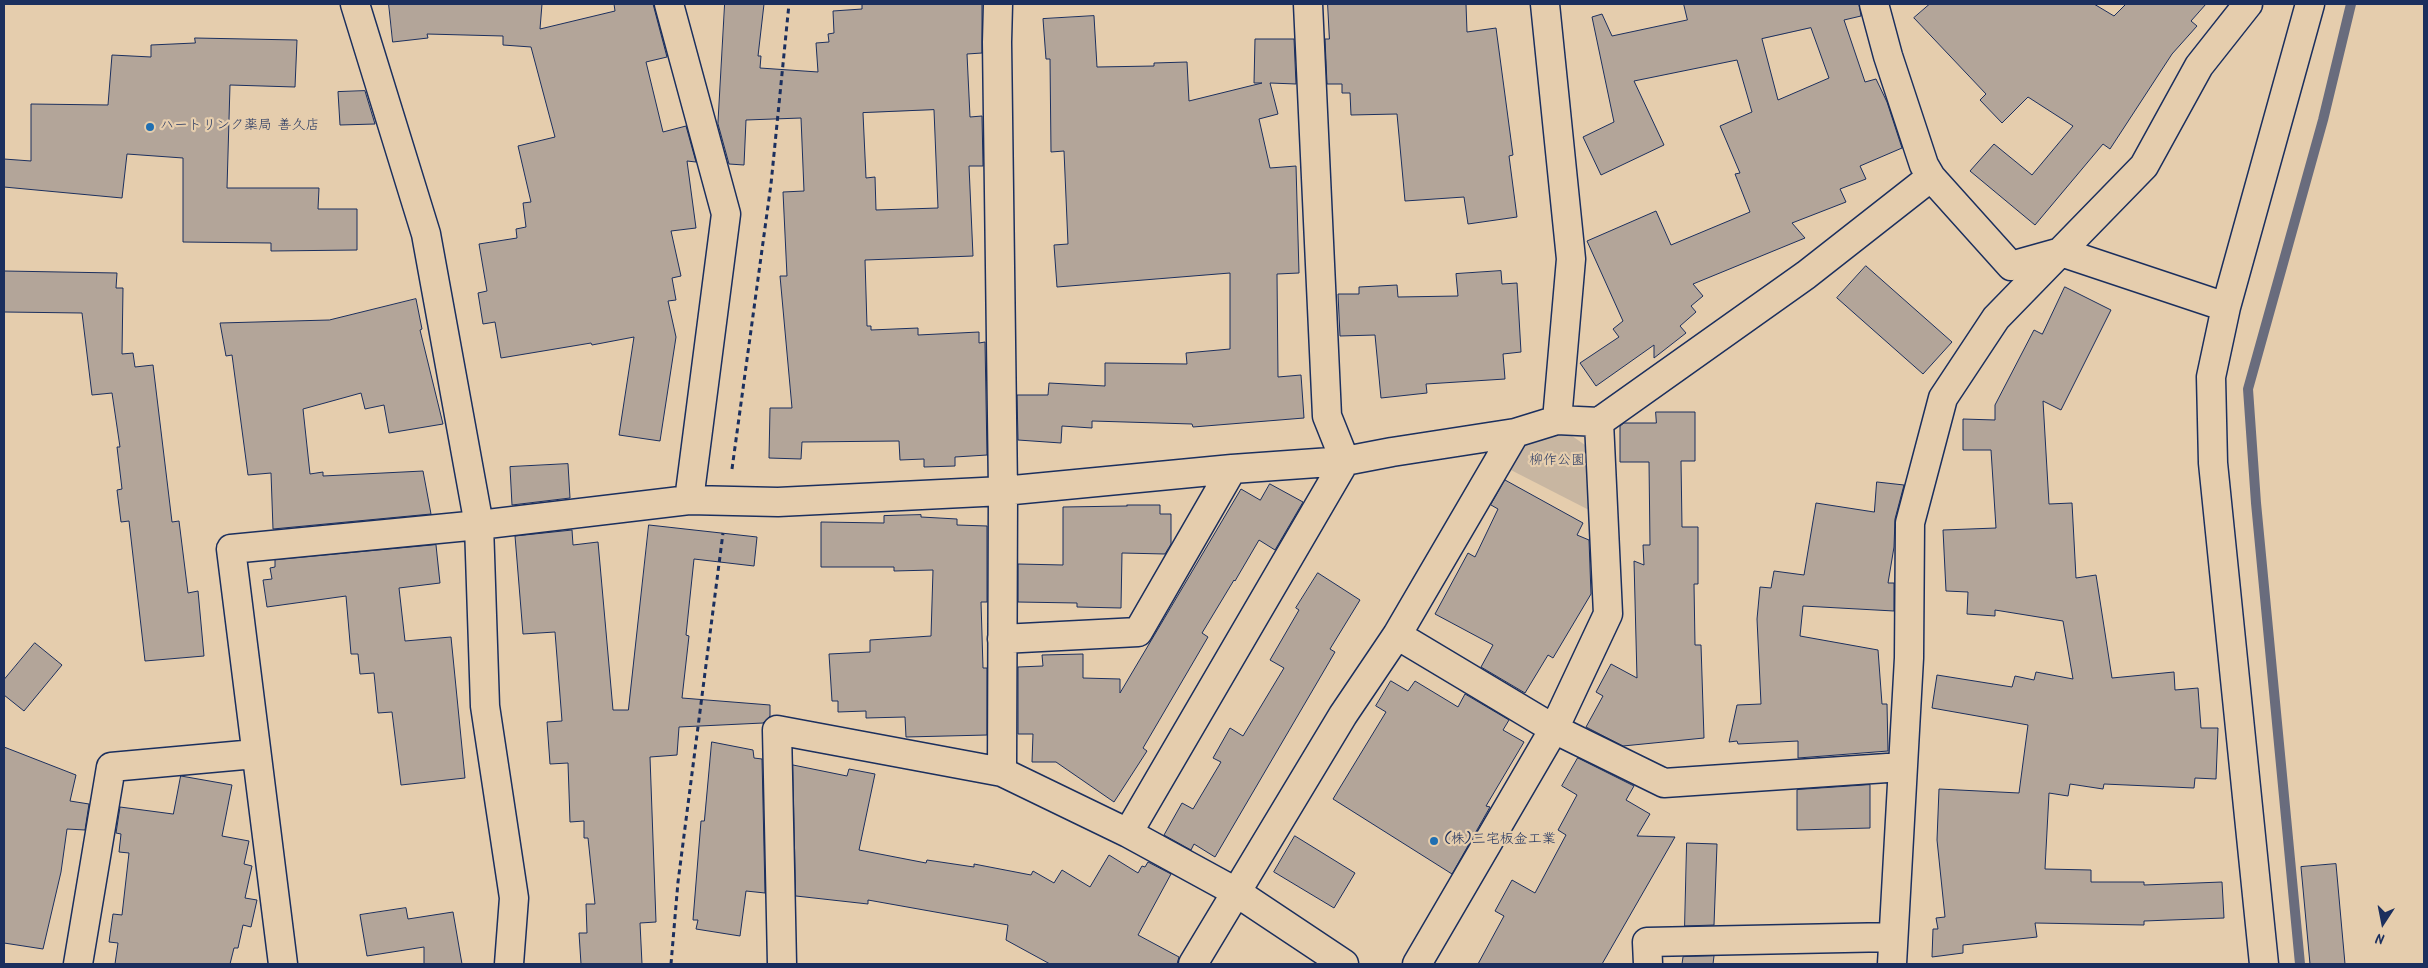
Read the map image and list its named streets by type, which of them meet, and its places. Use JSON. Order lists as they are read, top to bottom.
{
  "parks": ["柳作公園"],
  "places": ["ハートリンク薬局 善久店", "(株)三宅板金工業"],
  "north": "bottom"
}
